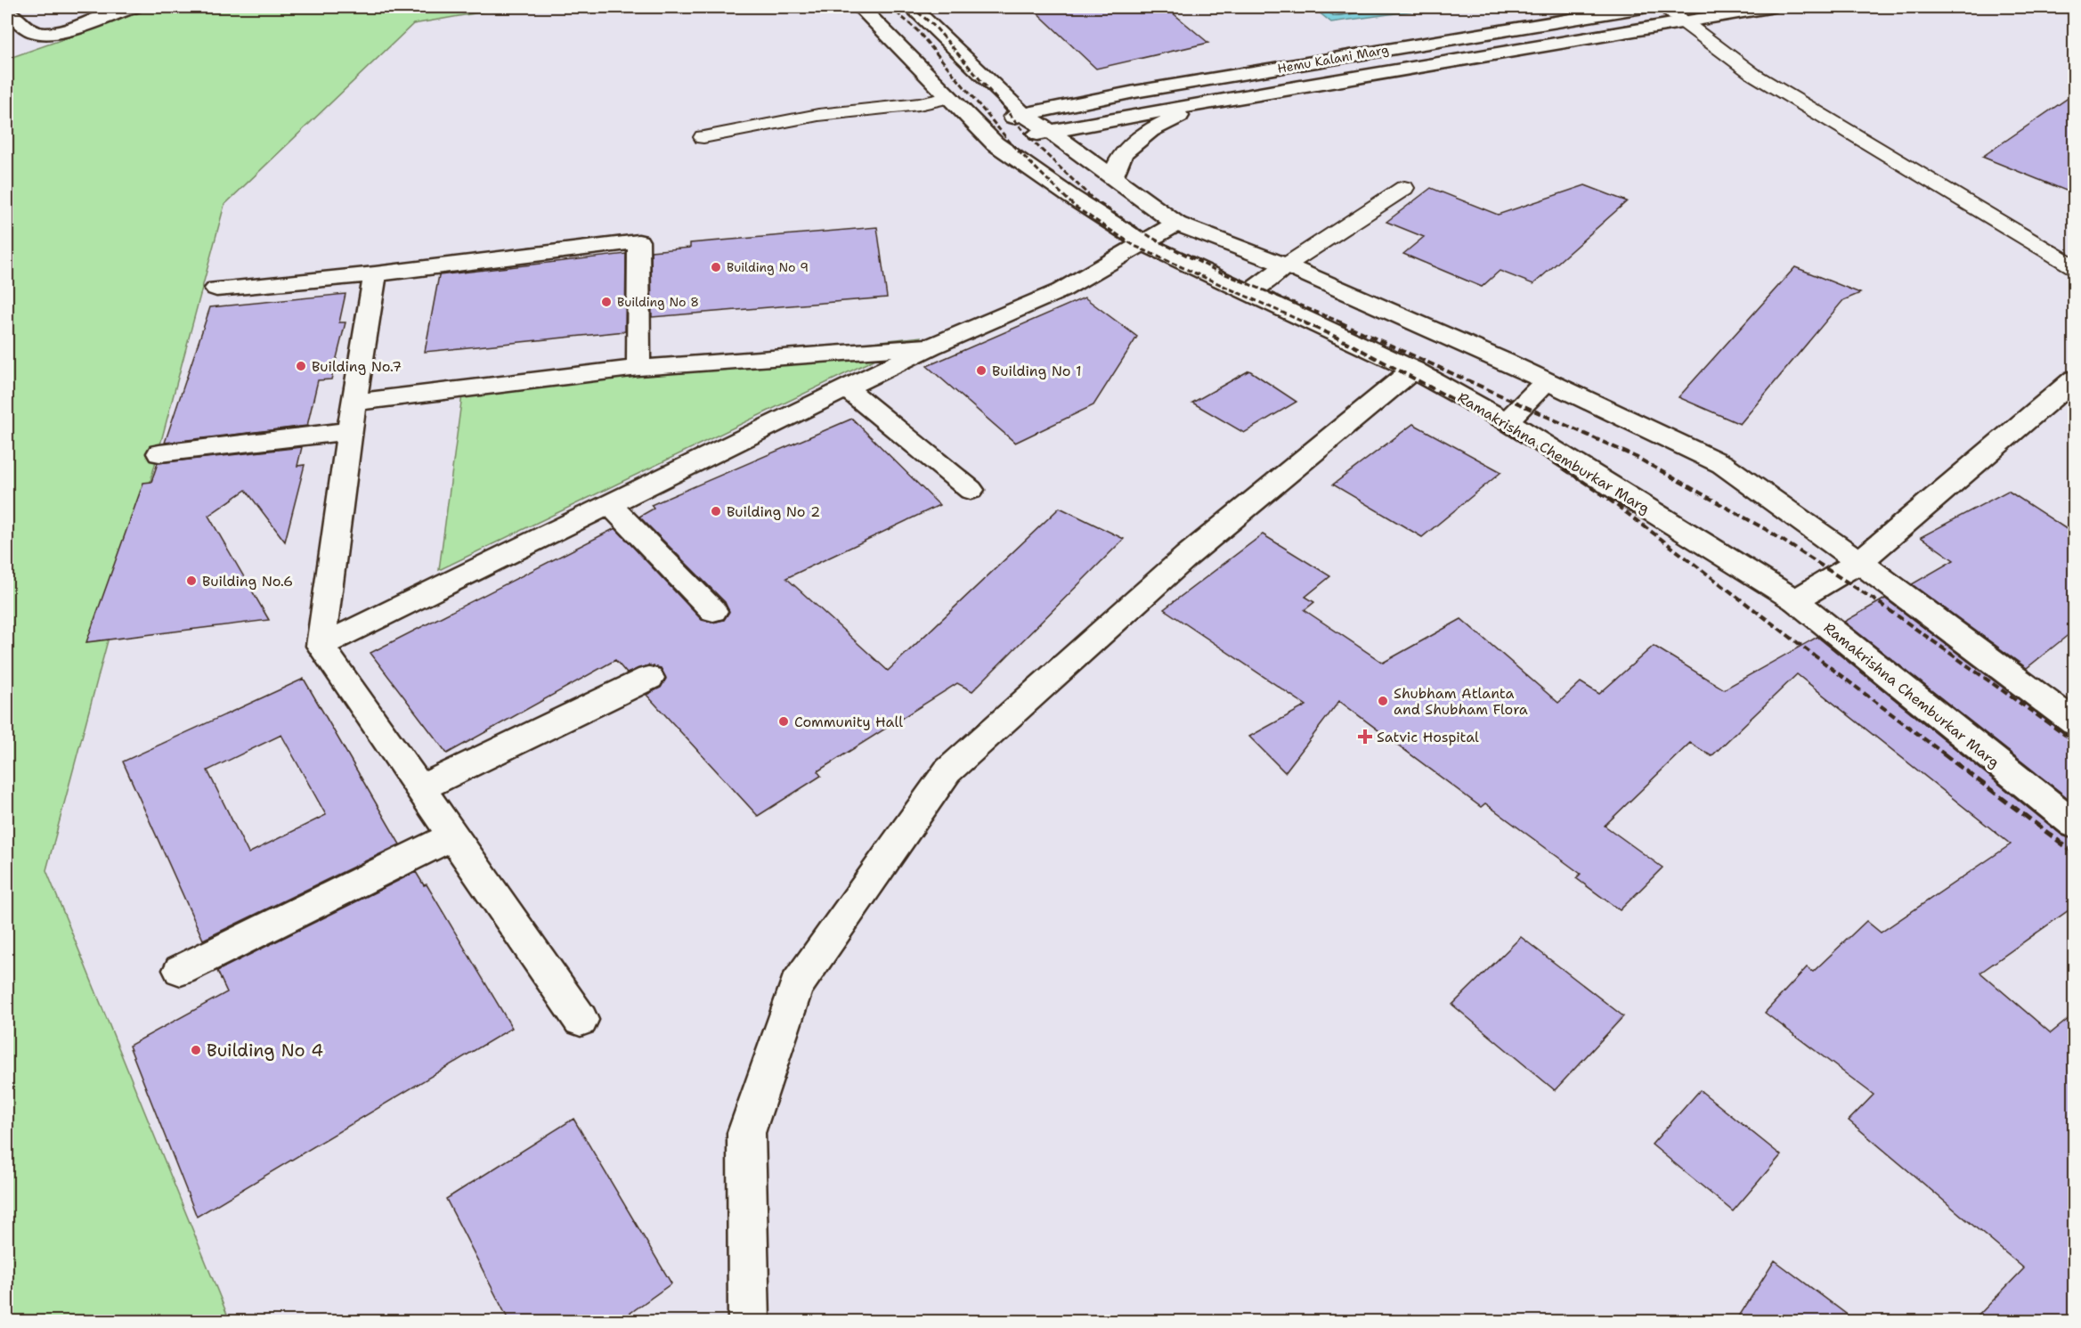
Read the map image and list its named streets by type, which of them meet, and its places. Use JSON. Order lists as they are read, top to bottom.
{
  "streets": {
    "street": ["Hemu Kalani Marg", "Ramakrishna Chemburkar Marg"]
  },
  "crossings": [
    ["Hemu Kalani Marg", "Ramakrishna Chemburkar Marg"]
  ],
  "places": {
    "other": [
      "Building No 9",
      "Building No 8",
      "Building No.7",
      "Building No 1",
      "Building No 2",
      "Building No.6",
      "Shubham Atlanta and Shubham Flora",
      "Community Hall",
      "Building No 4"
    ],
    "health": ["Satvic Hospital"]
  }
}
